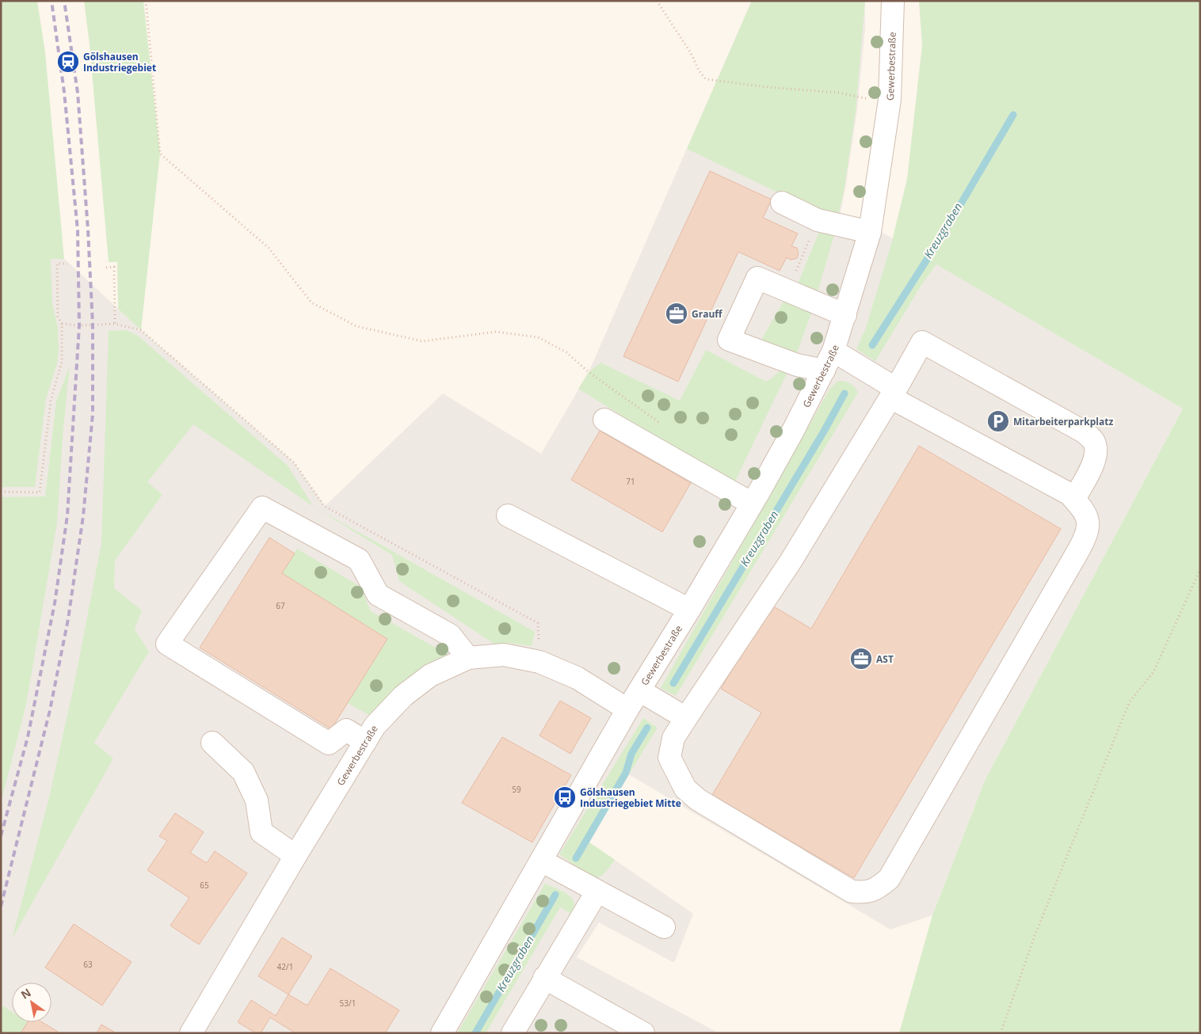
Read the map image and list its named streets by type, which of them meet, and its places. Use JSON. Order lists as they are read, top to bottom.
{
  "streets": {
    "street": ["Gewerbestraße"]
  },
  "water": ["Kreuzgraben"],
  "places": {
    "station": ["Gölshausen Industriegebiet"],
    "office": ["Grauff", "AST"],
    "parking": ["Mitarbeiterparkplatz"],
    "bus stop": ["Gölshausen Industriegebiet Mitte"]
  },
  "house_numbers": [
    "71",
    "67",
    "59",
    "65",
    "63",
    "42/1",
    "53/1"
  ],
  "north": "top left"
}
